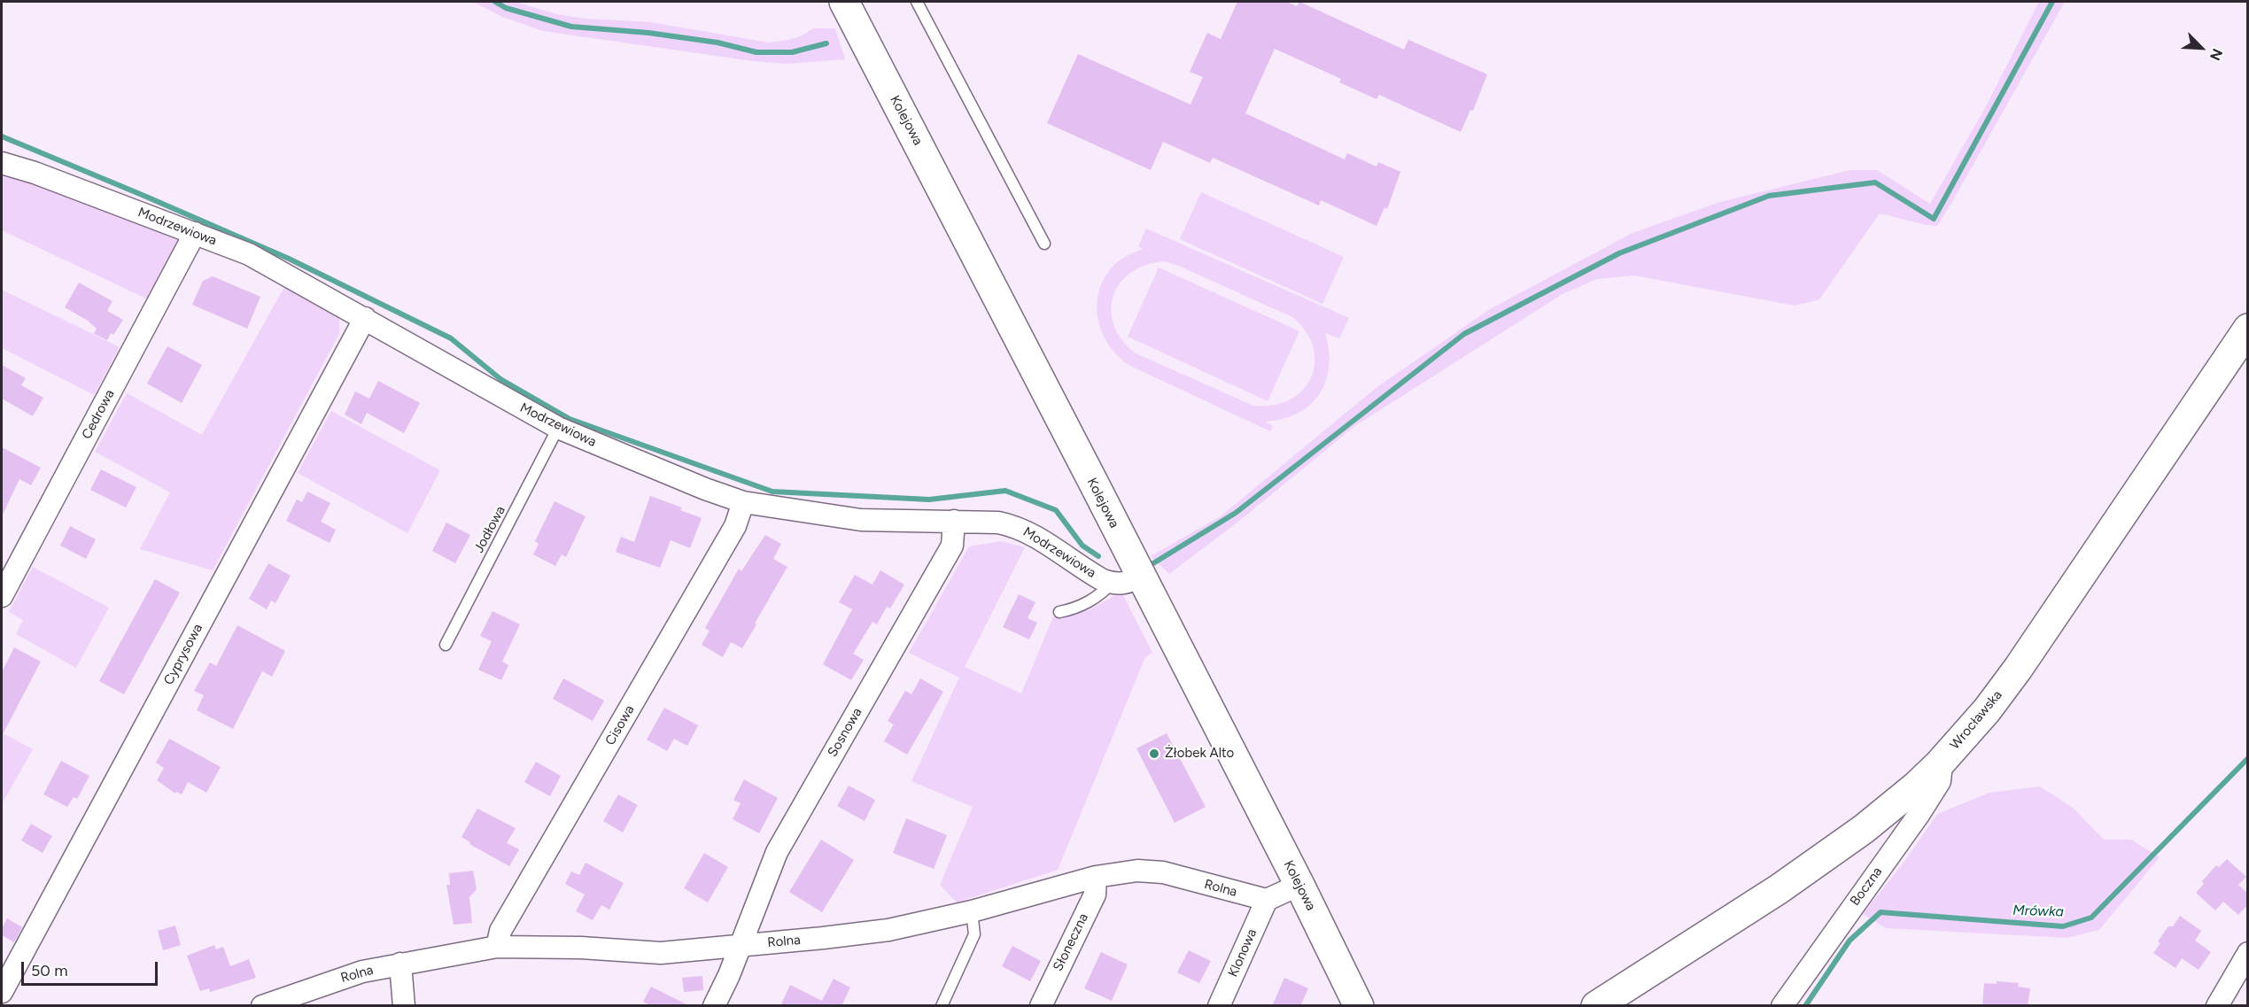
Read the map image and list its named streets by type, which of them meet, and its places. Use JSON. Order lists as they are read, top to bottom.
{
  "streets": {
    "street": [
      "Kolejowa",
      "Modrzewiowa",
      "Cedrowa",
      "Cyprysowa",
      "Wrocławska",
      "Cisowa",
      "Sosnowa",
      "Boczna",
      "Rolna",
      "Słoneczna",
      "Klonowa"
    ],
    "lane": ["Jodłowa"]
  },
  "crossings": [
    ["Kolejowa", "Modrzewiowa"],
    ["Modrzewiowa", "Cedrowa"],
    ["Modrzewiowa", "Jodłowa"],
    ["Modrzewiowa", "Cyprysowa"],
    ["Modrzewiowa", "Cisowa"],
    ["Modrzewiowa", "Sosnowa"],
    ["Wrocławska", "Boczna"],
    ["Cisowa", "Rolna"],
    ["Sosnowa", "Rolna"],
    ["Rolna", "Słoneczna"],
    ["Rolna", "Klonowa"]
  ],
  "water": ["Mrówka"],
  "places": ["Żłobek Alto"],
  "scale_bar": "50 m",
  "north": "bottom right"
}
